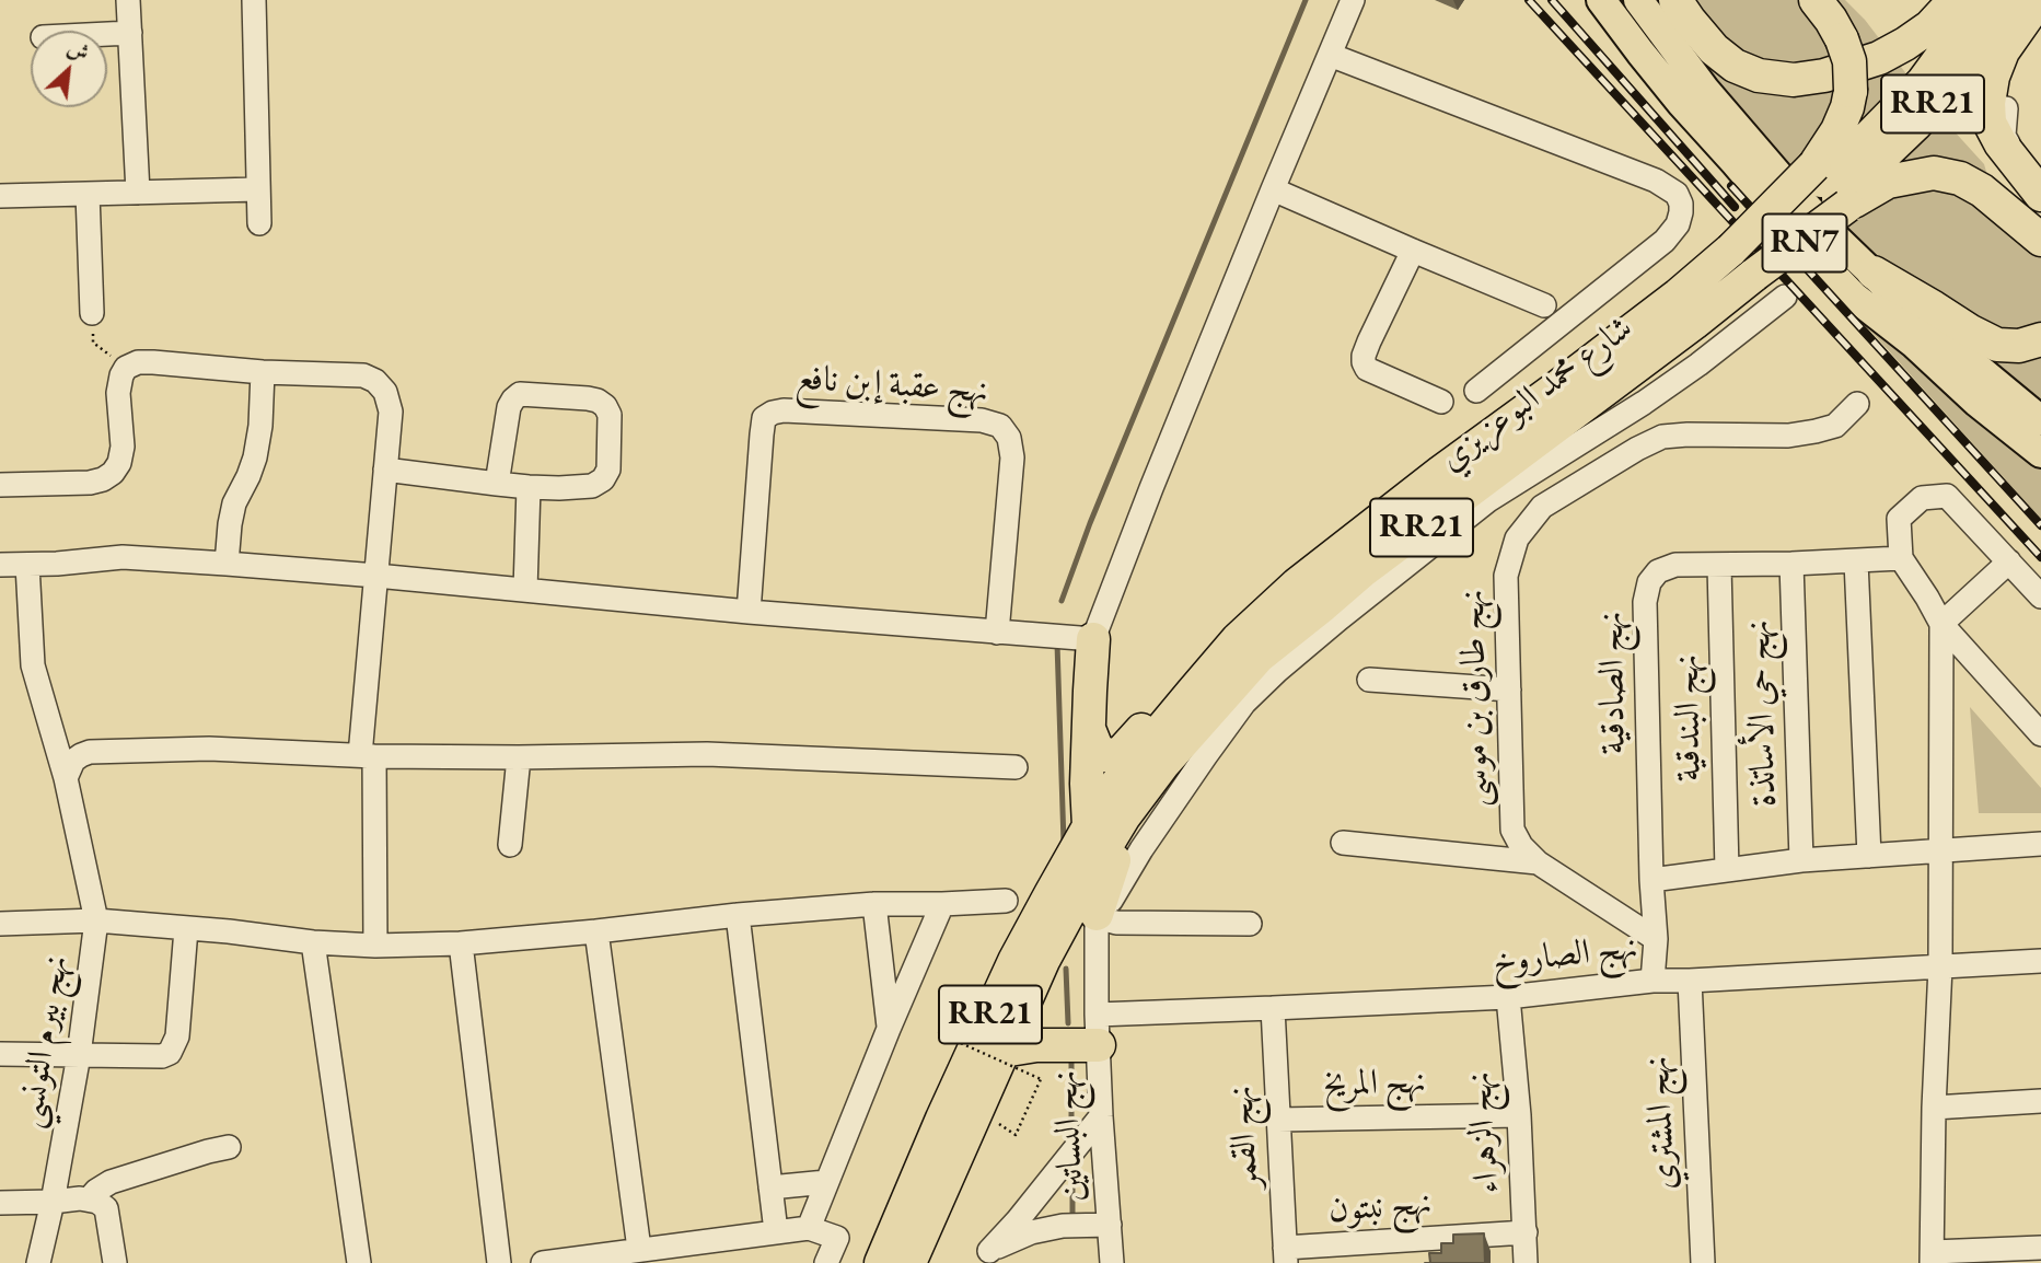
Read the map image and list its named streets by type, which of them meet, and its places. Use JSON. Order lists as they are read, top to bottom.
{
  "streets": {
    "highway": ["RR21", "شارع محمد البوعزيزي"],
    "main road": ["RN7"],
    "street": [
      "نهج عقبة إبن نافع",
      "نهج الصادقية",
      "نهج طارق بن موسى",
      "نهج حي الأساتذة",
      "نهج البندقية",
      "نهج الصاروخ",
      "نهج بيرم التونسي",
      "نهج المريخ",
      "نهج المشتري",
      "نهج الزهراء",
      "نهج البساتين",
      "نهج القمر",
      "نهج نبتون"
    ]
  },
  "crossings": [
    ["RR21", "شارع محمد البوعزيزي"],
    ["نهج الصادقية", "نهج طارق بن موسى"],
    ["نهج الصادقية", "نهج حي الأساتذة"],
    ["نهج الصادقية", "نهج البندقية"],
    ["نهج الصادقية", "نهج الصاروخ"],
    ["نهج الصاروخ", "نهج المشتري"],
    ["نهج الصاروخ", "نهج الزهراء"],
    ["نهج الصاروخ", "نهج البساتين"],
    ["نهج الصاروخ", "نهج القمر"],
    ["نهج المريخ", "نهج الزهراء"],
    ["نهج المريخ", "نهج القمر"],
    ["نهج الزهراء", "نهج نبتون"],
    ["نهج القمر", "نهج نبتون"]
  ],
  "north": "top right"
}
